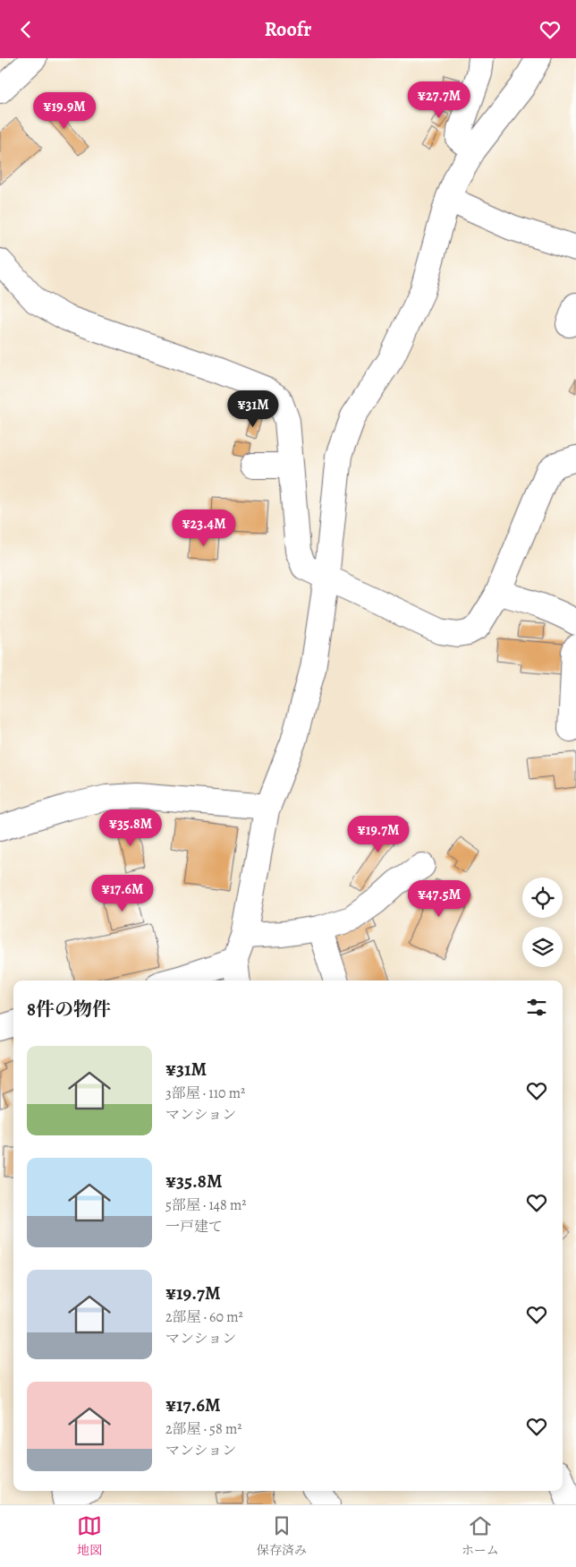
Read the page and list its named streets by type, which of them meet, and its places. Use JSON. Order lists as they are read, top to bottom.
{
  "page": {
    "header": "Roofr",
    "price": [
      "¥27.7M",
      "¥19.9M",
      "¥31M",
      "¥23.4M",
      "¥35.8M",
      "¥19.7M",
      "¥17.6M",
      "¥47.5M"
    ],
    "heading": "8件の物件",
    "list": [
      {
        "name": "¥31M",
        "note": "3部屋 · 110 m² · マンション"
      },
      {
        "name": "¥35.8M",
        "note": "5部屋 · 148 m² · 一戸建て"
      },
      {
        "name": "¥19.7M",
        "note": "2部屋 · 60 m² · マンション"
      },
      {
        "name": "¥17.6M",
        "note": "2部屋 · 58 m² · マンション"
      }
    ],
    "tabs": ["地図", "保存済み", "ホーム"]
  }
}
